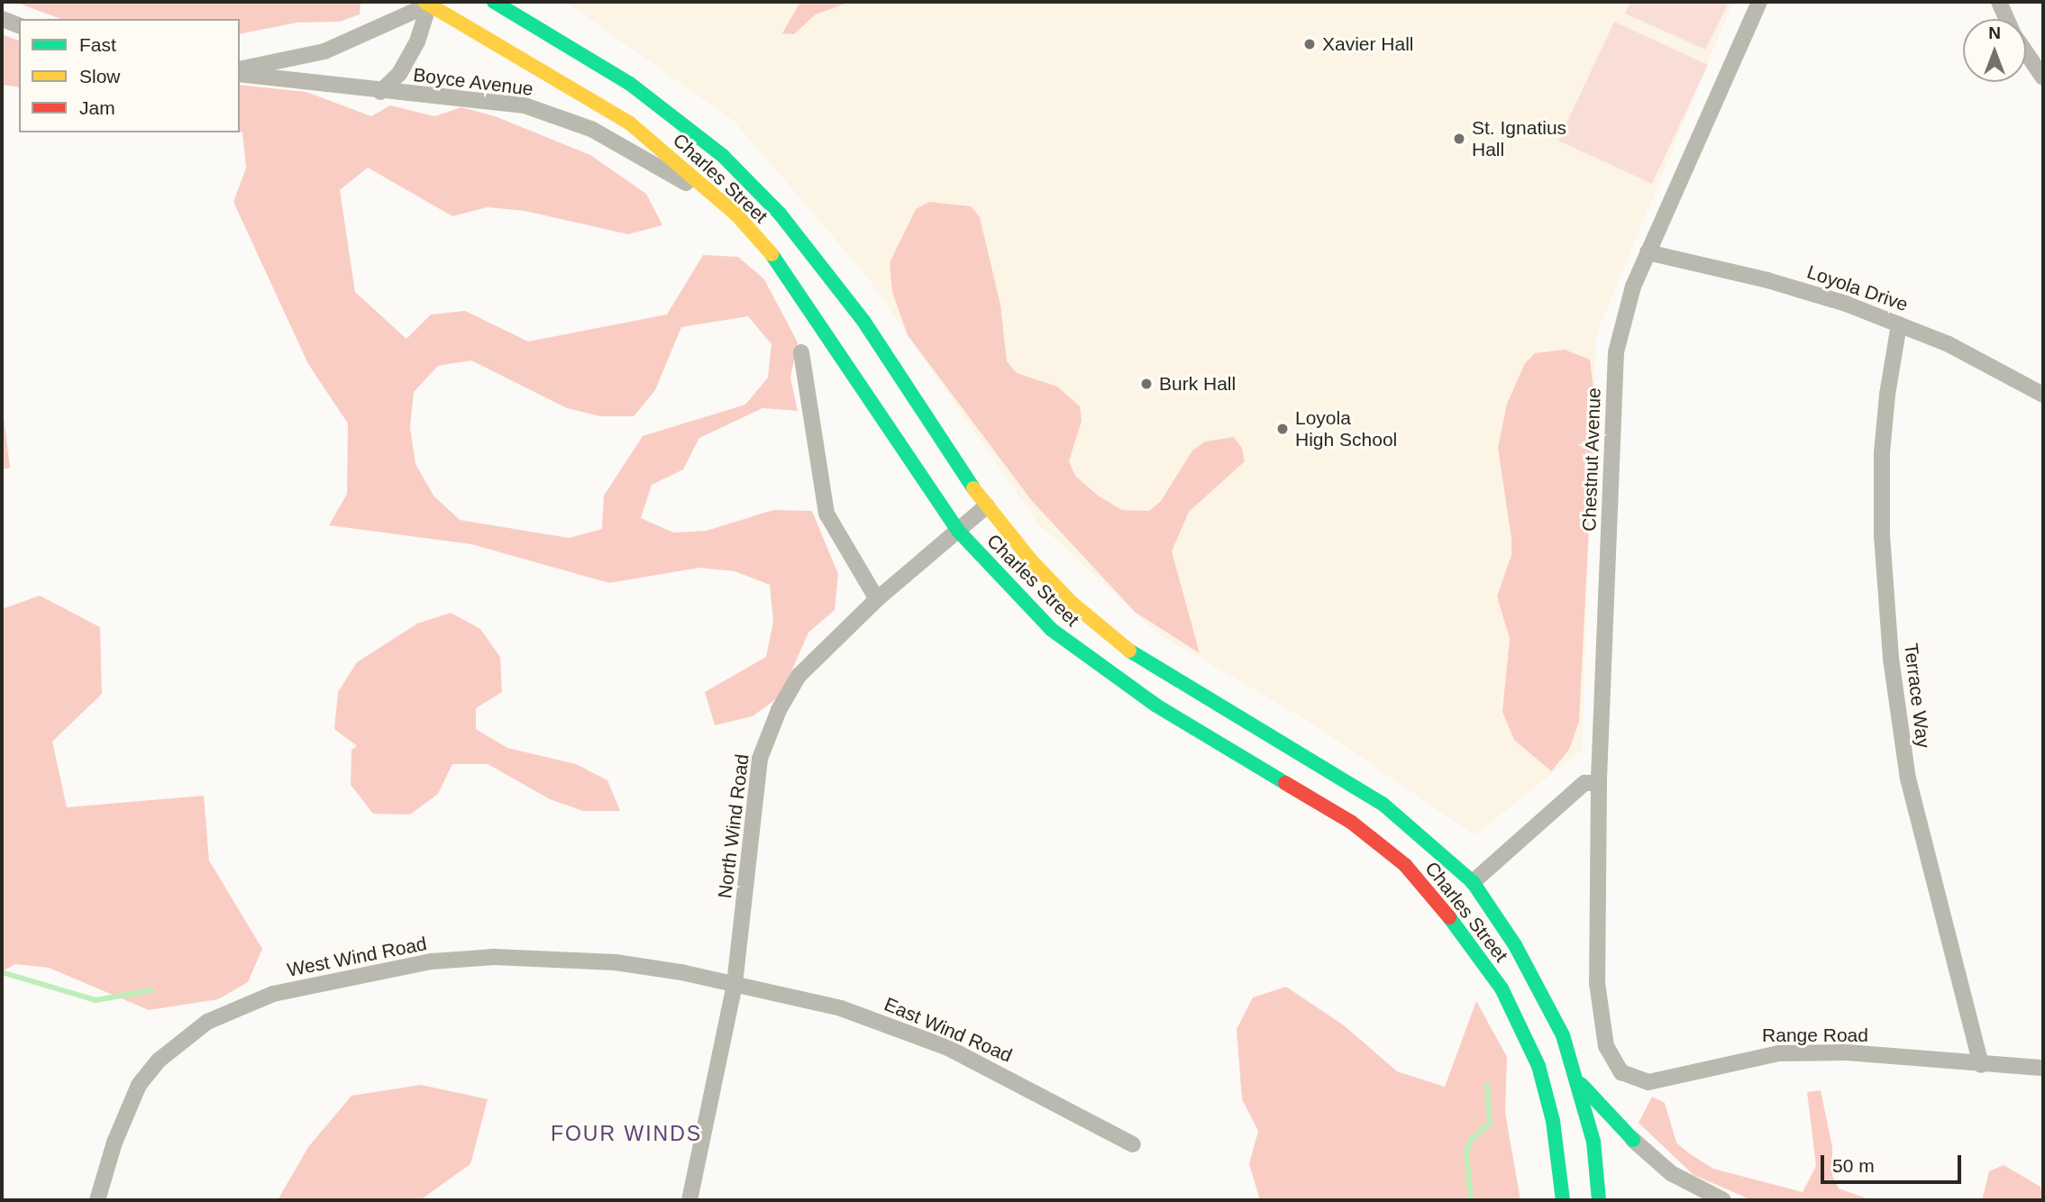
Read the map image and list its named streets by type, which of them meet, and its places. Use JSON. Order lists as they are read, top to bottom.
{
  "streets": {
    "main road": ["Charles Street"],
    "street": [
      "Boyce Avenue",
      "Loyola Drive",
      "Chestnut Avenue",
      "Terrace Way",
      "North Wind Road",
      "West Wind Road",
      "East Wind Road",
      "Range Road"
    ]
  },
  "crossings": [
    ["Boyce Avenue", "Charles Street"],
    ["Charles Street", "North Wind Road"],
    ["Loyola Drive", "Chestnut Avenue"],
    ["Loyola Drive", "Terrace Way"],
    ["Chestnut Avenue", "Range Road"],
    ["Terrace Way", "Range Road"],
    ["North Wind Road", "West Wind Road"],
    ["North Wind Road", "East Wind Road"],
    ["West Wind Road", "East Wind Road"]
  ],
  "districts": ["FOUR WINDS"],
  "places": [
    "Xavier Hall",
    "St. Ignatius Hall",
    "Burk Hall",
    "Loyola High School"
  ],
  "legend": ["Fast", "Slow", "Jam"],
  "scale_bar": "50 m",
  "north": "top"
}
